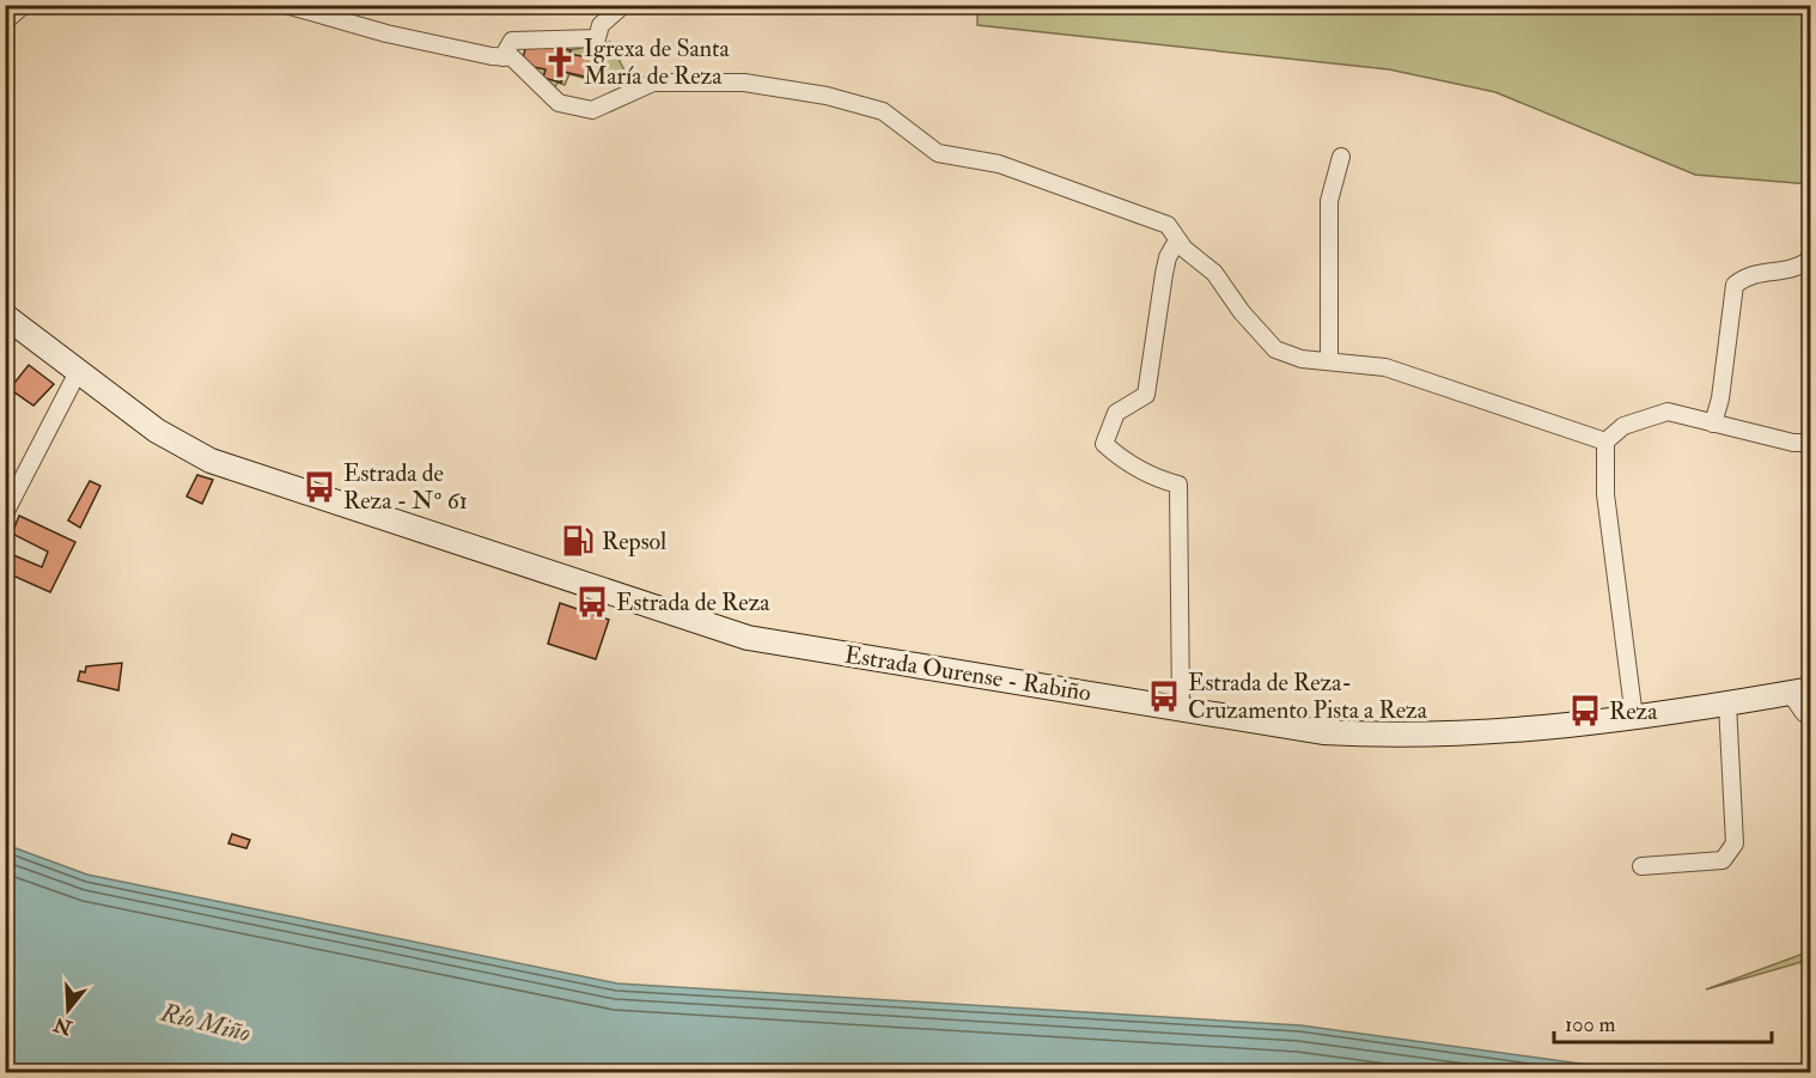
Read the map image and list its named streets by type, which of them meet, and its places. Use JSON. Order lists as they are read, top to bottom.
{
  "streets": {
    "main road": ["Estrada Ourense - Rabiño"]
  },
  "water": ["Río Miño"],
  "places": {
    "church": ["Igrexa de Santa María de Reza"],
    "bus stop": [
      "Estrada de Reza - Nº 61",
      "Estrada de Reza",
      "Estrada de Reza- Cruzamento Pista a Reza",
      "Reza"
    ],
    "fuel station": ["Repsol"]
  },
  "scale_bar": "100 m",
  "north": "bottom"
}
